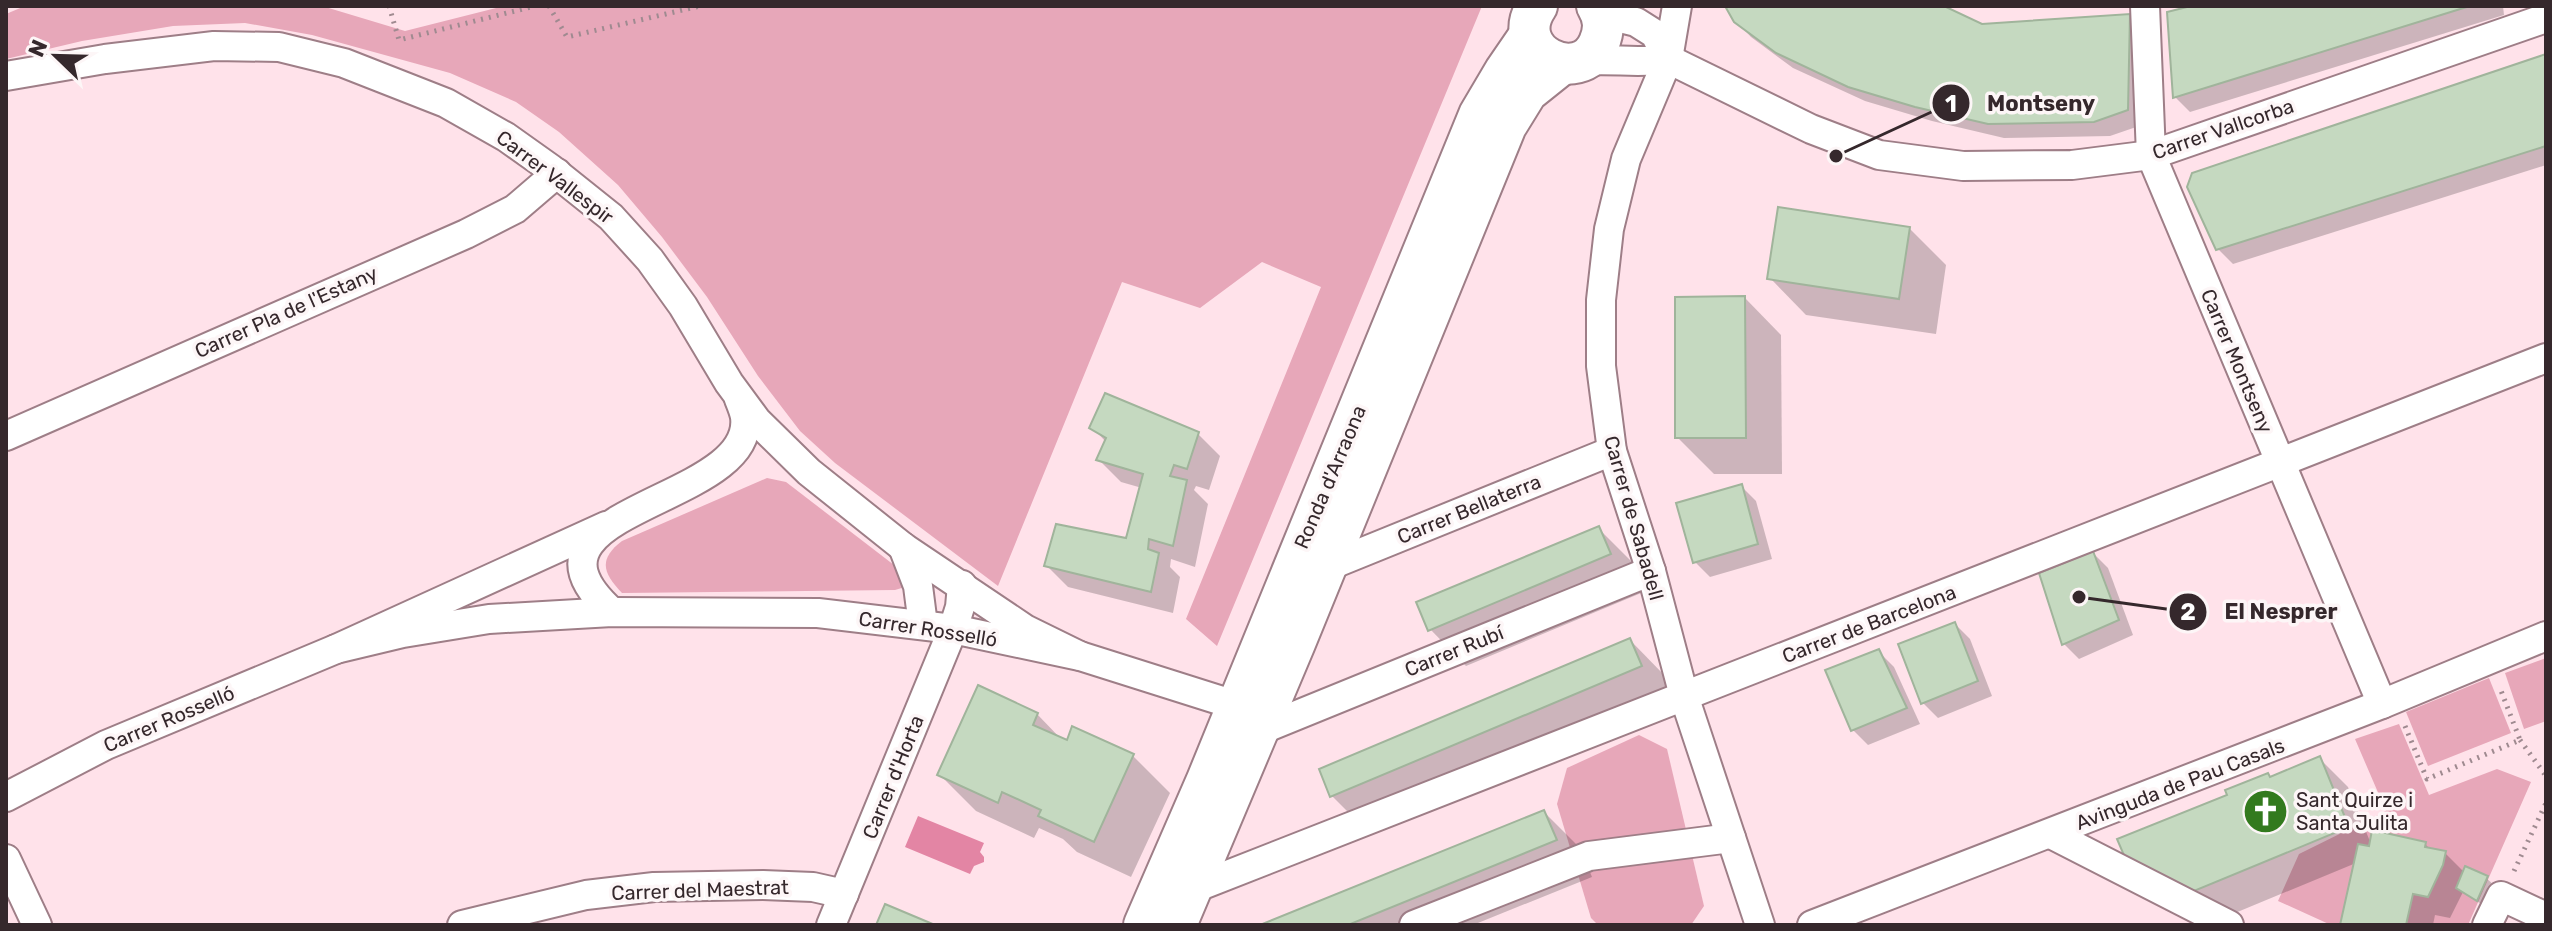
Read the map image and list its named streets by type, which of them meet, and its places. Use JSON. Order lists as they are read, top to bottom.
{
  "streets": {
    "street": [
      "Carrer Vallcorba",
      "Carrer Vallespir",
      "Carrer Pla de l'Estany",
      "Carrer Montseny",
      "Ronda d'Arraona",
      "Carrer Bellaterra",
      "Carrer de Sabadell",
      "Carrer de Barcelona",
      "Carrer Rosselló",
      "Carrer Rubí",
      "Carrer d'Horta",
      "Avinguda de Pau Casals",
      "Carrer del Maestrat"
    ]
  },
  "crossings": [
    ["Carrer Vallcorba", "Carrer Montseny"],
    ["Carrer Vallcorba", "Ronda d'Arraona"],
    ["Carrer Vallcorba", "Carrer de Sabadell"],
    ["Carrer Vallespir", "Carrer Pla de l'Estany"],
    ["Carrer Vallespir", "Carrer Rosselló"],
    ["Carrer Montseny", "Carrer de Barcelona"],
    ["Carrer Montseny", "Avinguda de Pau Casals"],
    ["Ronda d'Arraona", "Carrer Bellaterra"],
    ["Ronda d'Arraona", "Carrer de Barcelona"],
    ["Ronda d'Arraona", "Carrer Rosselló"],
    ["Ronda d'Arraona", "Carrer Rubí"],
    ["Carrer Bellaterra", "Carrer de Sabadell"],
    ["Carrer de Sabadell", "Carrer de Barcelona"],
    ["Carrer de Sabadell", "Carrer Rubí"],
    ["Carrer Rosselló", "Carrer Rubí"],
    ["Carrer Rosselló", "Carrer d'Horta"],
    ["Carrer d'Horta", "Carrer del Maestrat"]
  ],
  "places": {
    "other": ["Montseny", "El Nesprer"],
    "church": ["Sant Quirze i Santa Julita"]
  },
  "north": "top left"
}
